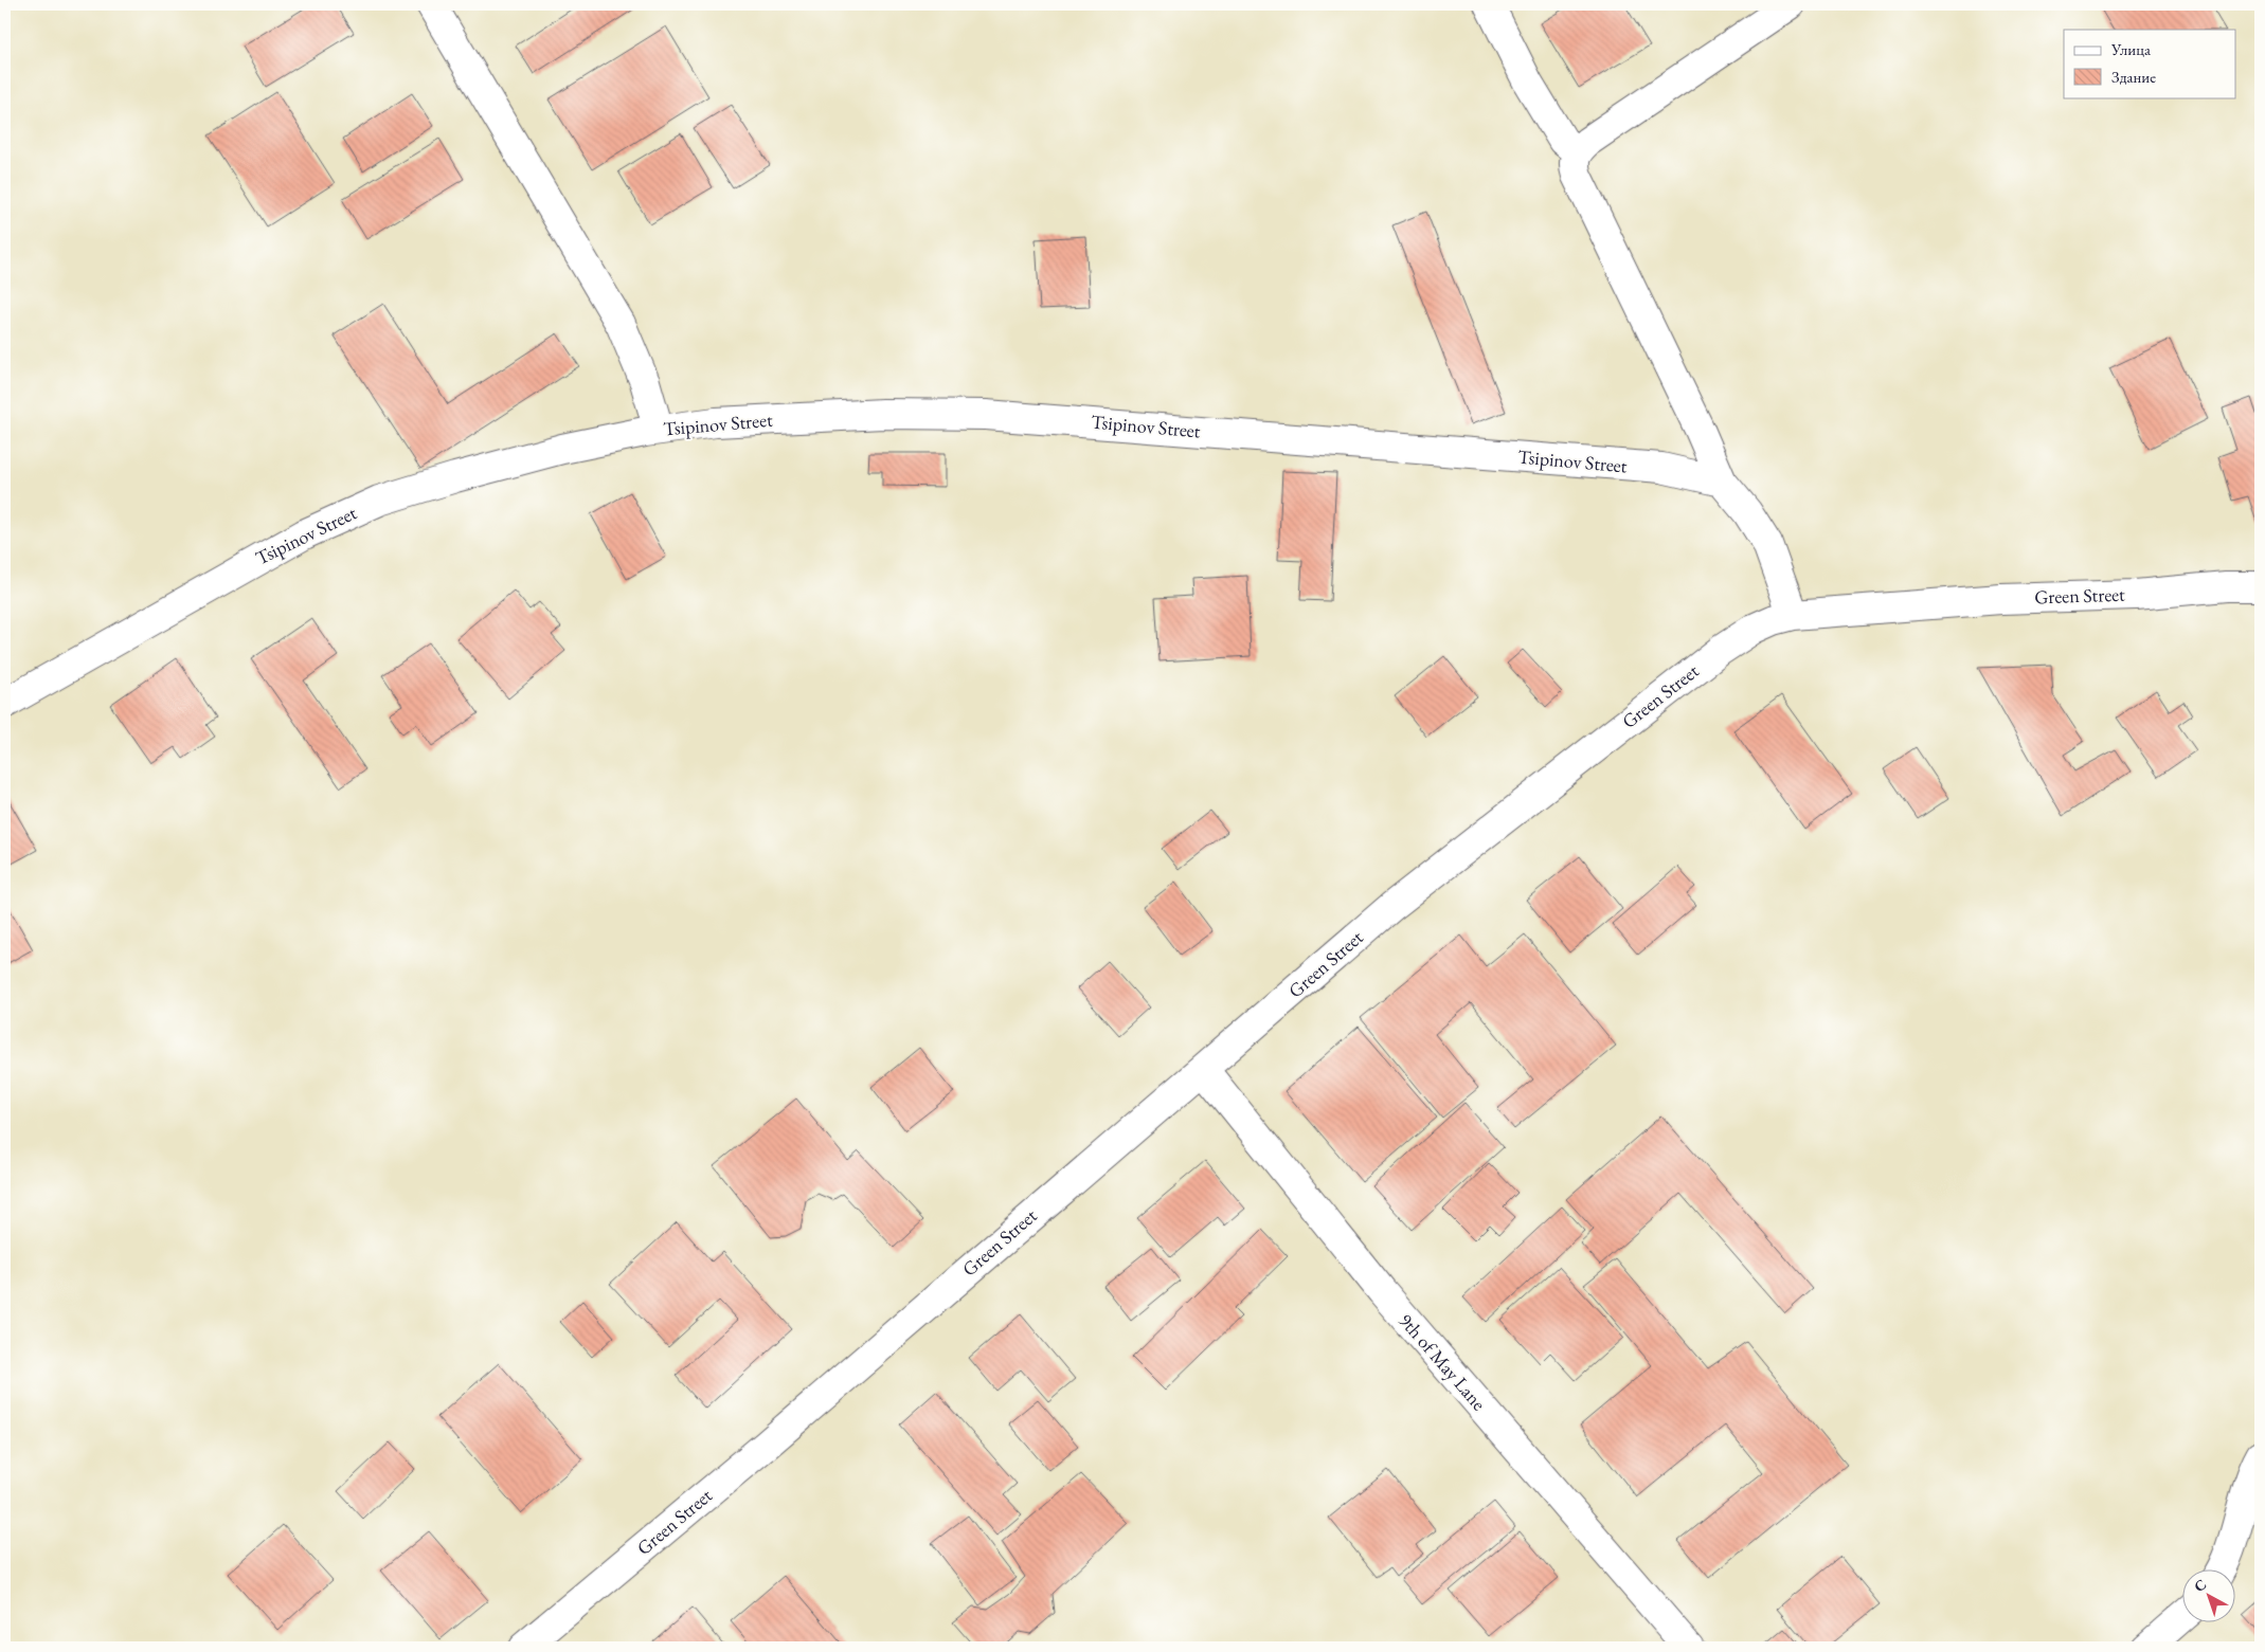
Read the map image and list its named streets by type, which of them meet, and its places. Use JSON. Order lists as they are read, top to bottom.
{
  "streets": {
    "street": ["Tsipinov Street", "Green Street", "9th of May Lane"]
  },
  "crossings": [
    ["Green Street", "9th of May Lane"]
  ],
  "legend": ["Улица", "Здание"],
  "north": "top left"
}
